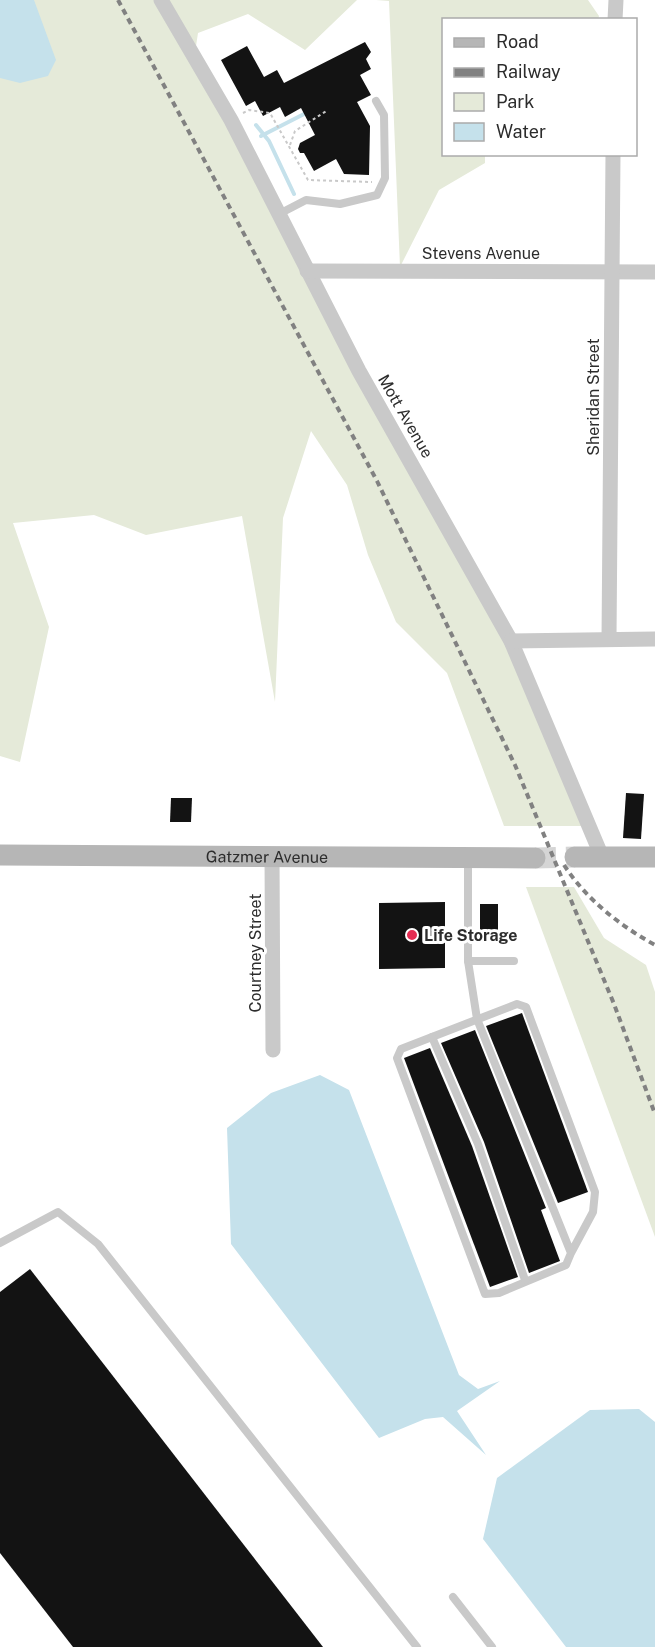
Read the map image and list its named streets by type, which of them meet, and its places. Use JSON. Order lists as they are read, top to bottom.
{
  "streets": {
    "street": [
      "Stevens Avenue",
      "Sheridan Street",
      "Mott Avenue",
      "Gatzmer Avenue",
      "Courtney Street"
    ]
  },
  "crossings": [
    ["Stevens Avenue", "Sheridan Street"],
    ["Stevens Avenue", "Mott Avenue"],
    ["Gatzmer Avenue", "Courtney Street"]
  ],
  "places": ["Life Storage"],
  "legend": [
    "Road",
    "Railway",
    "Park",
    "Water"
  ]
}
